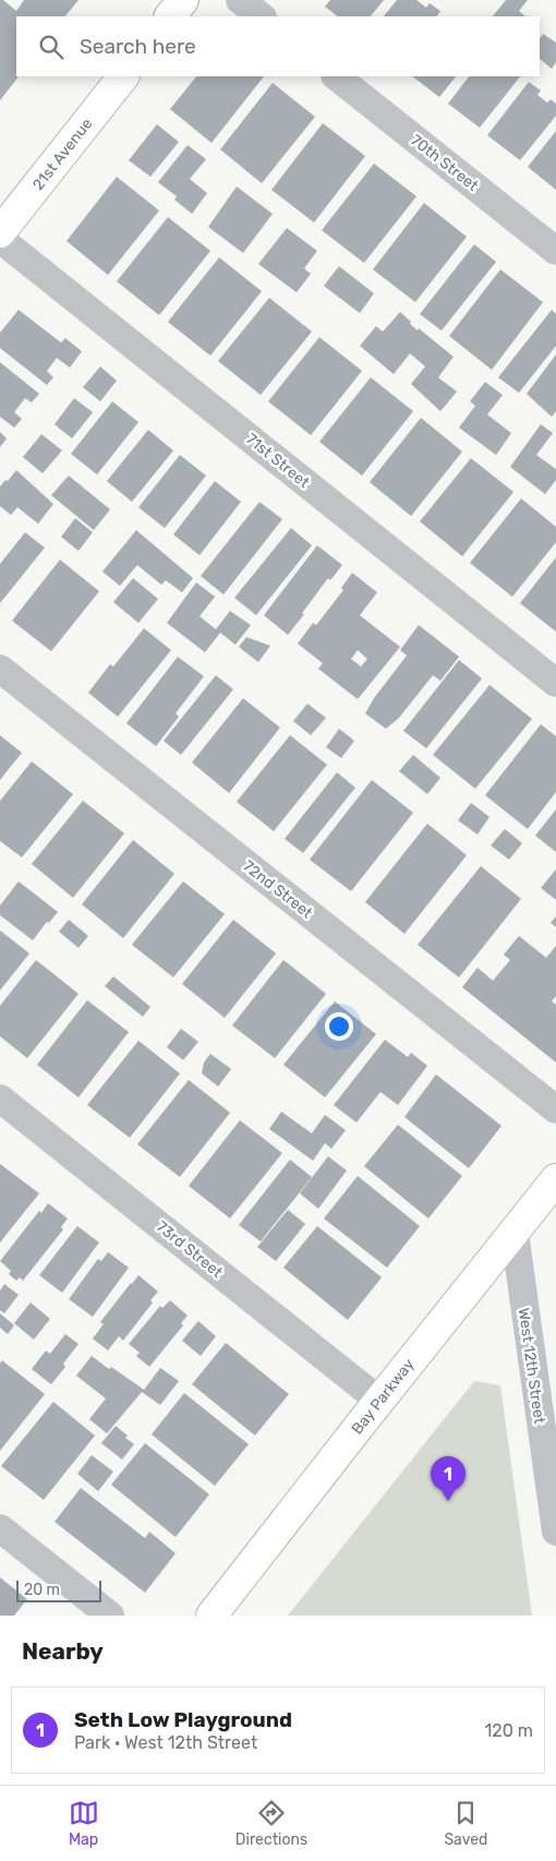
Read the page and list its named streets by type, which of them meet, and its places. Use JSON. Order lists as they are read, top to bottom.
{
  "streets": {
    "main road": ["21st Avenue", "Bay Parkway"],
    "street": [
      "70th Street",
      "71st Street",
      "72nd Street",
      "73rd Street",
      "West 12th Street"
    ]
  },
  "crossings": [
    ["73rd Street", "Bay Parkway"],
    ["West 12th Street", "Bay Parkway"]
  ],
  "scale_bar": "20 m",
  "page": {
    "search": "Search here",
    "pins": "1",
    "scale": "20 m",
    "heading": "Nearby",
    "list": [
      {
        "mark": "1",
        "name": "Seth Low Playground",
        "note": "Park · West 12th Street",
        "value": "120 m"
      }
    ],
    "nav": ["Map", "Directions", "Saved"]
  }
}
